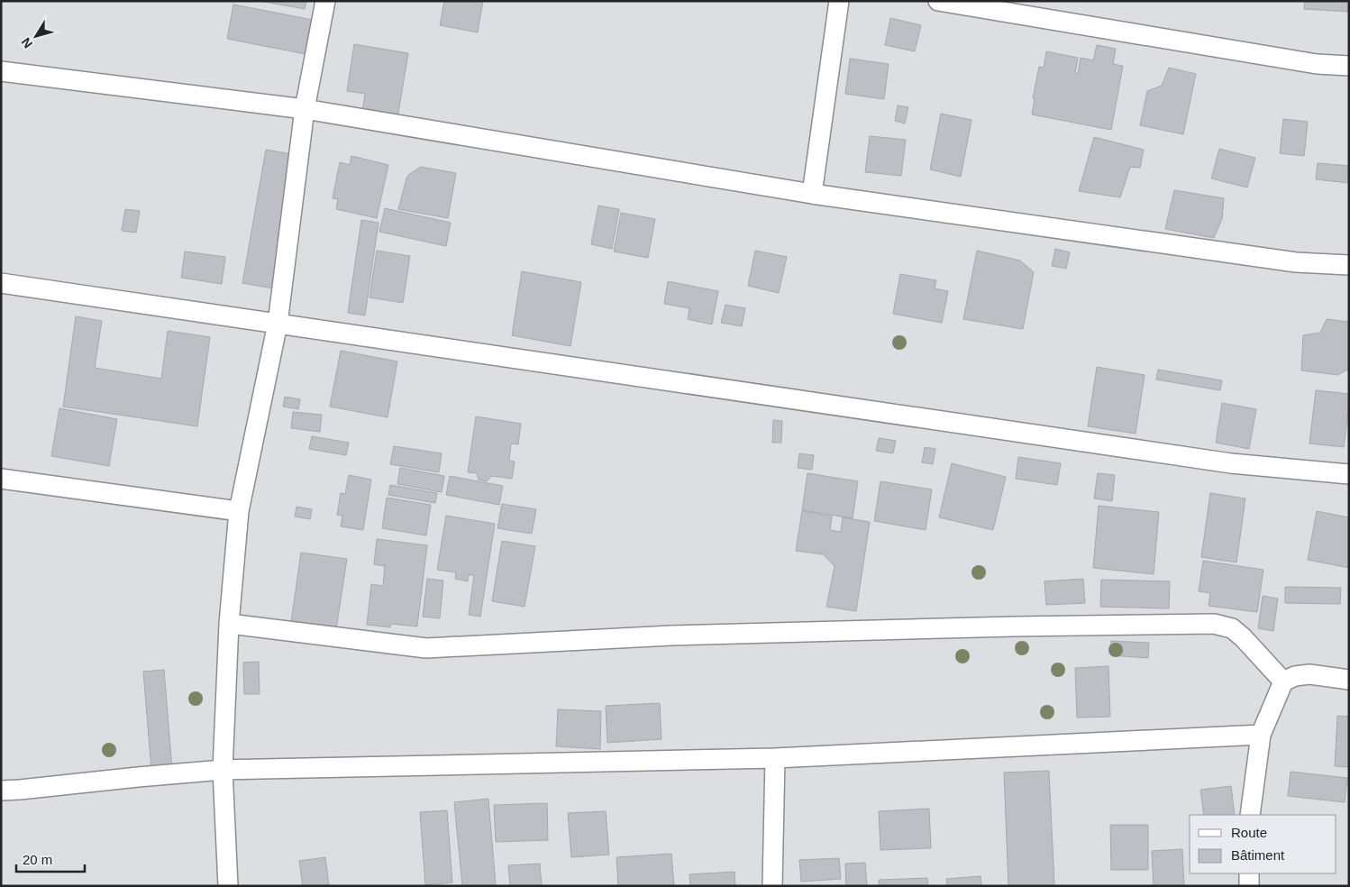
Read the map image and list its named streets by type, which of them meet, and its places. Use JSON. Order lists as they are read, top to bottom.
{
  "legend": ["Route", "Bâtiment"],
  "scale_bar": "20 m",
  "north": "bottom left"
}
